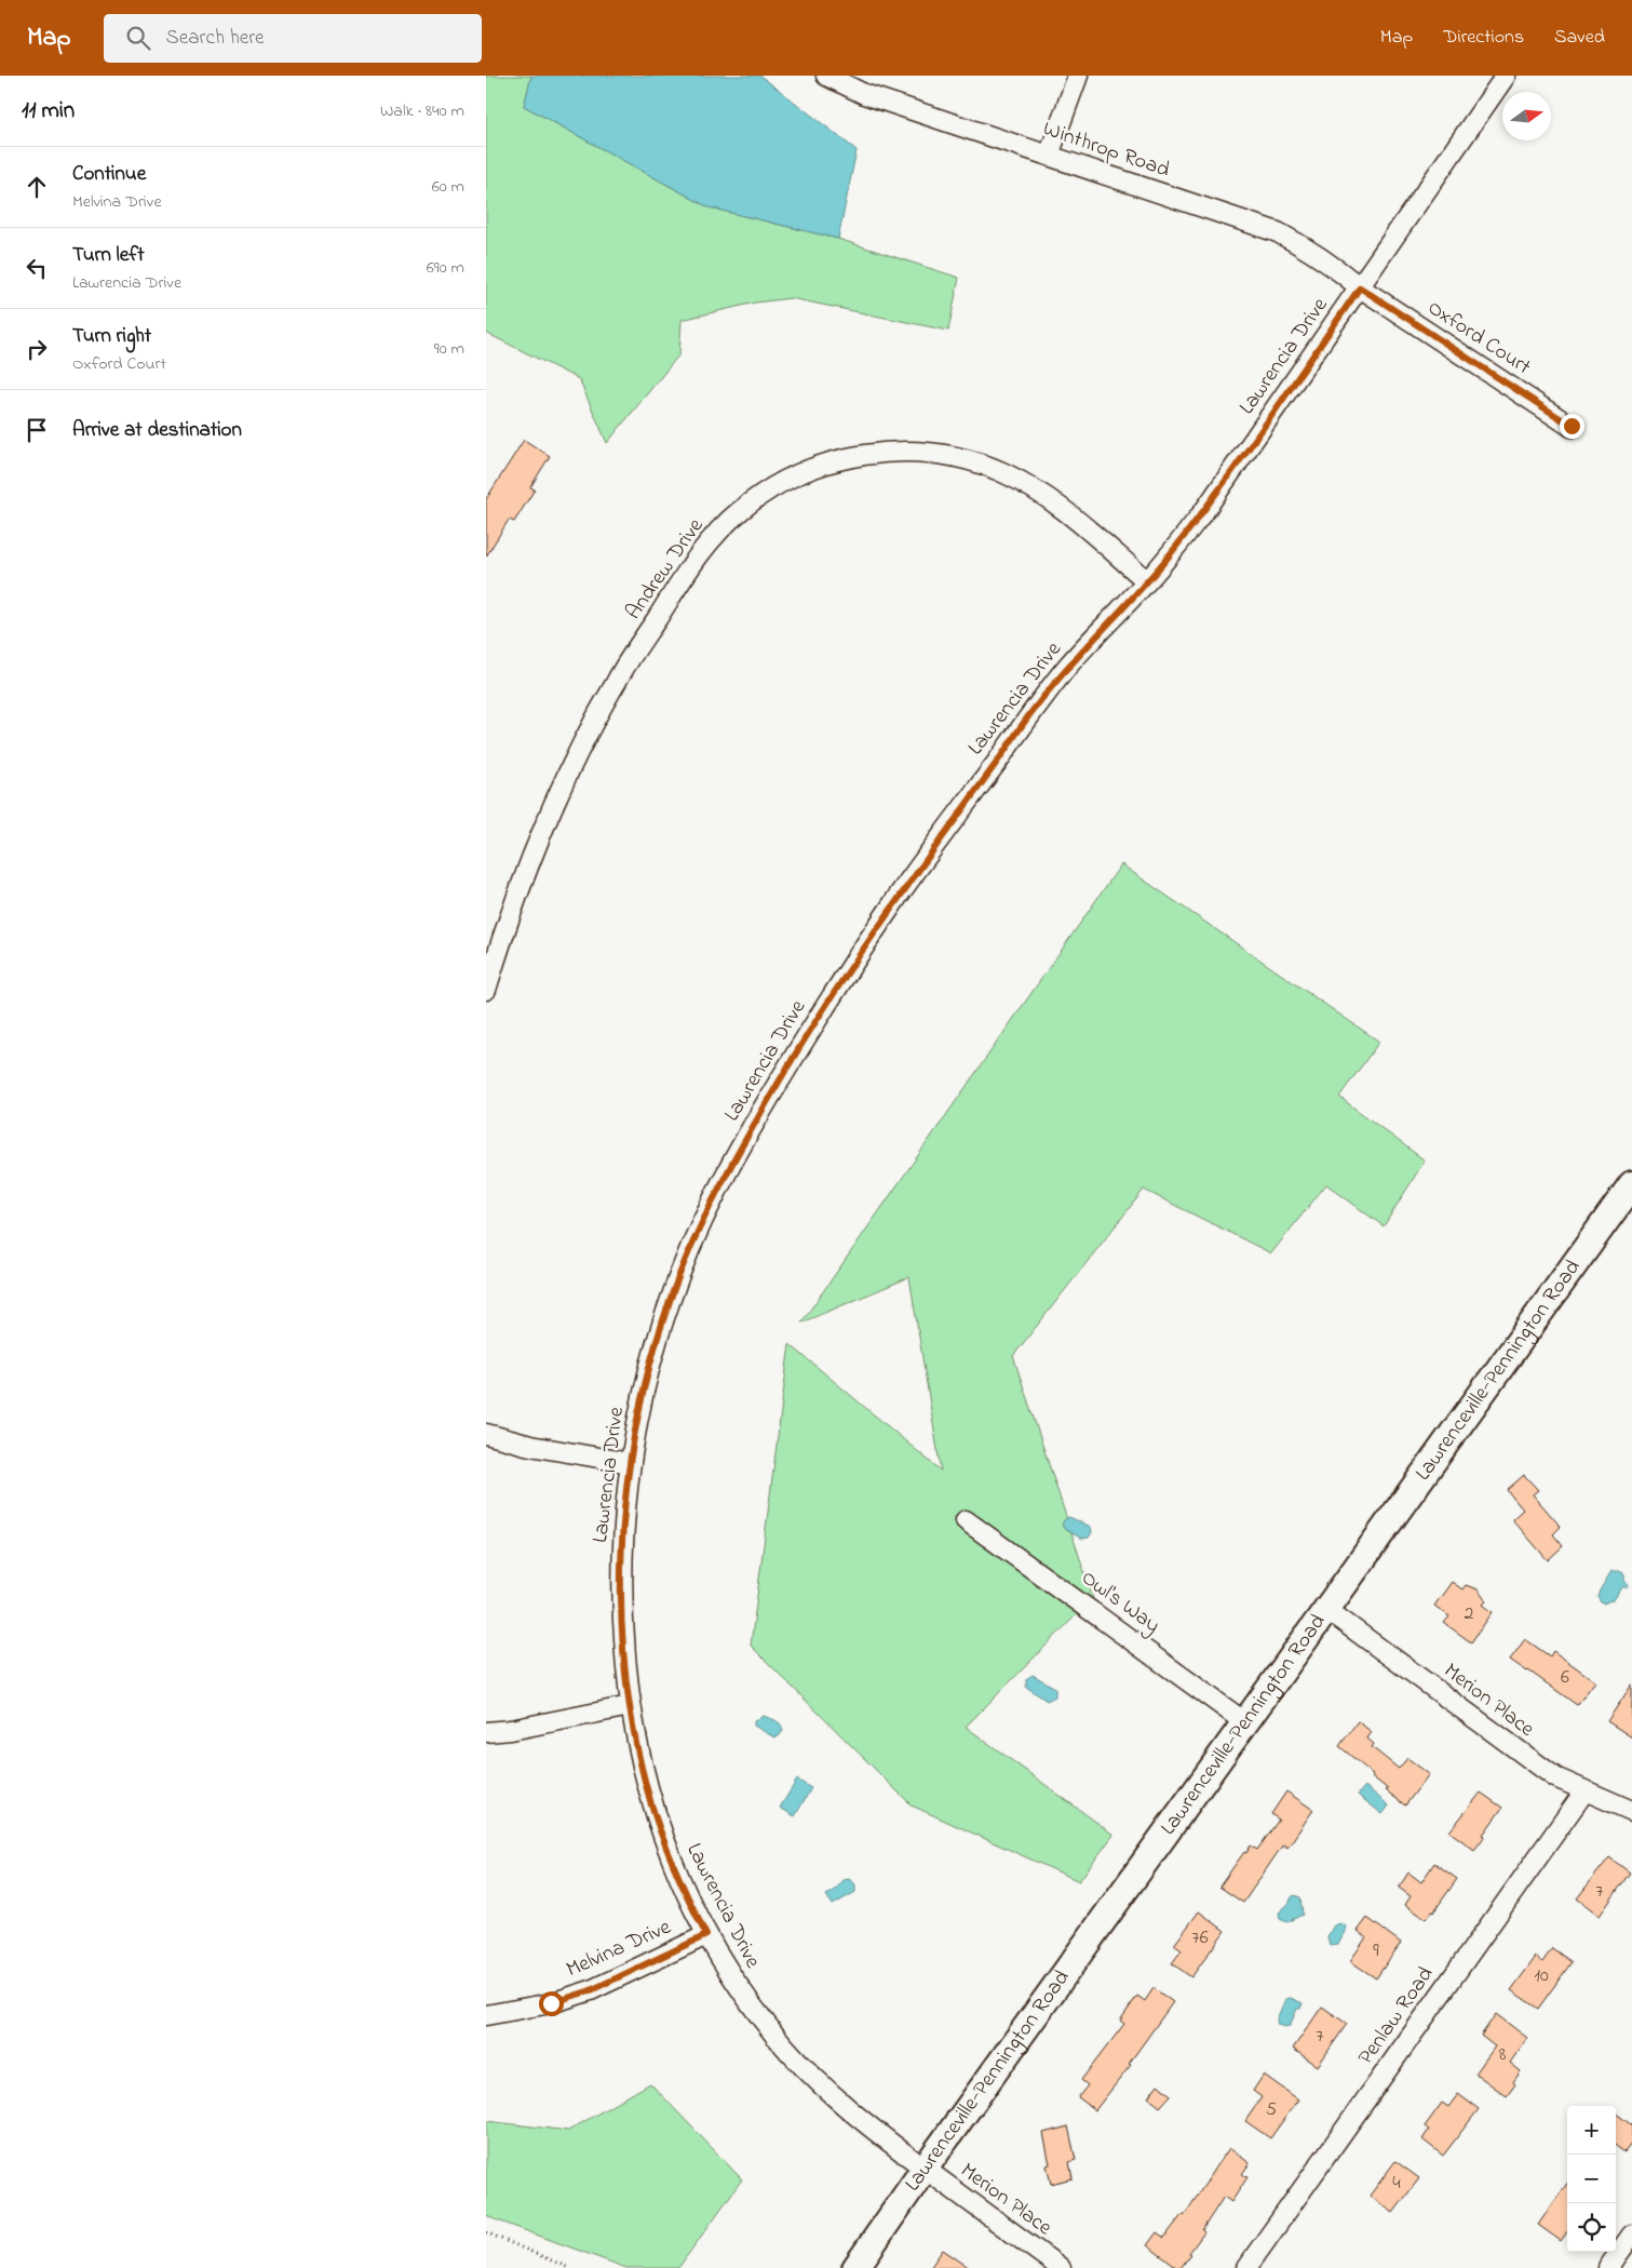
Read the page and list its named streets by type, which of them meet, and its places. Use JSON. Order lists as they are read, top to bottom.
{
  "streets": {
    "street": [
      "Winthrop Road",
      "Oxford Court",
      "Lawrencia Drive",
      "Andrew Drive",
      "Lawrenceville-Pennington Road",
      "Owl's Way",
      "Merion Place",
      "Melvina Drive",
      "Penlaw Road"
    ]
  },
  "crossings": [
    ["Winthrop Road", "Oxford Court"],
    ["Winthrop Road", "Lawrencia Drive"],
    ["Oxford Court", "Lawrencia Drive"],
    ["Lawrencia Drive", "Andrew Drive"],
    ["Lawrencia Drive", "Lawrenceville-Pennington Road"],
    ["Lawrencia Drive", "Merion Place"],
    ["Lawrencia Drive", "Melvina Drive"],
    ["Lawrenceville-Pennington Road", "Owl's Way"],
    ["Lawrenceville-Pennington Road", "Merion Place"],
    ["Merion Place", "Penlaw Road"]
  ],
  "house_numbers": [
    "2",
    "6",
    "7",
    "76",
    "9",
    "10",
    "7",
    "8",
    "5",
    "4"
  ],
  "north": "right",
  "page": {
    "header": "Map",
    "search": "Search here",
    "nav": ["Map", "Directions", "Saved"],
    "heading": ["11 min", "Walk · 840 m"],
    "list": [
      ["Continue", "Melvina Drive", "60 m"],
      ["Turn left", "Lawrencia Drive", "690 m"],
      ["Turn right", "Oxford Court", "90 m"],
      "Arrive at destination"
    ],
    "map_buttons": ["+", "−"]
  }
}
